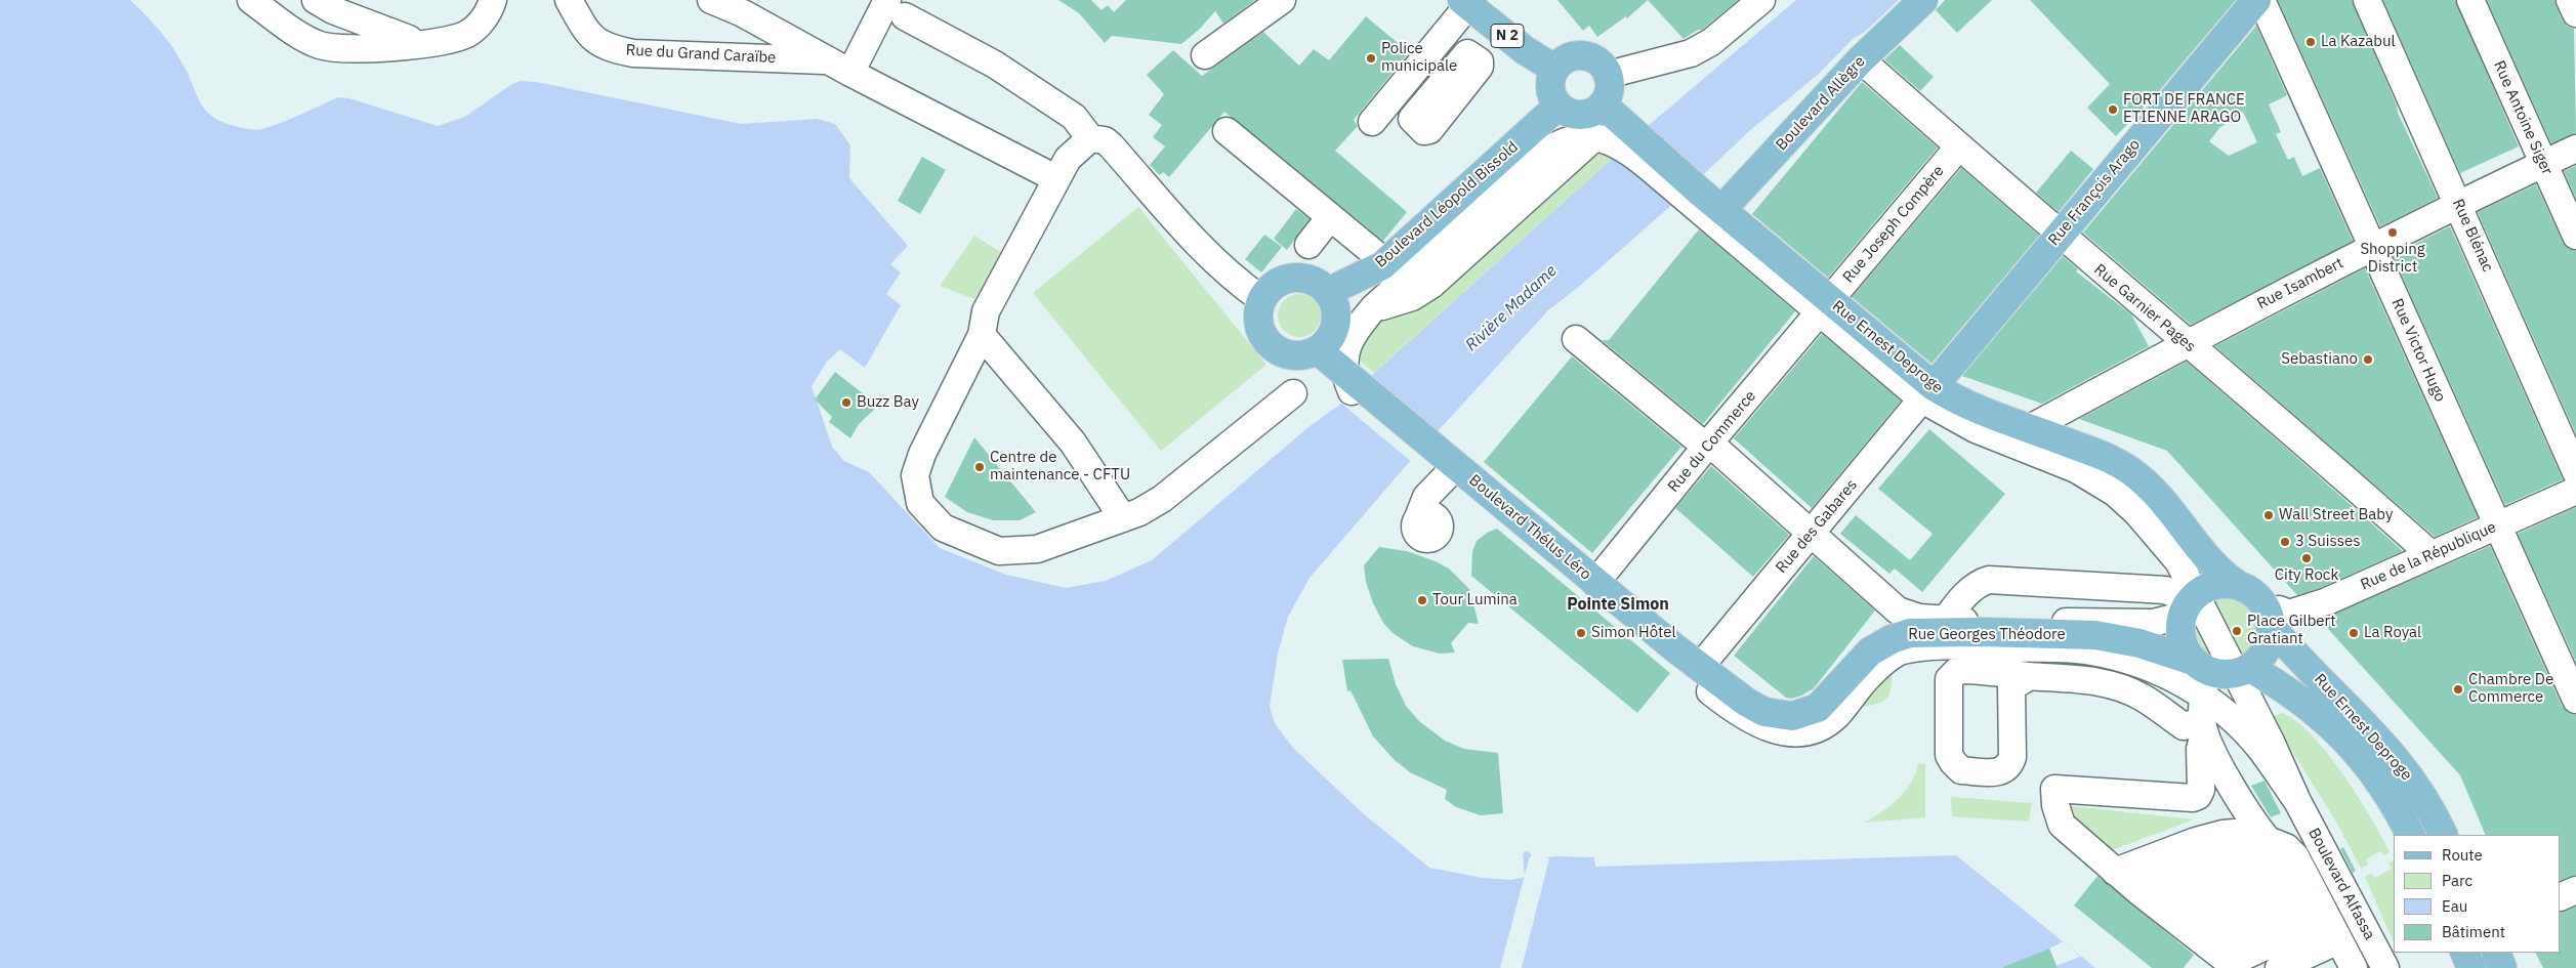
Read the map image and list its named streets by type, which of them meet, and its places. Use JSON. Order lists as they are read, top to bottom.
{
  "streets": {
    "main road": [
      "N 2",
      "Boulevard Allègre",
      "Rue François Arago",
      "Boulevard Léopold Bissold",
      "Rue Ernest Deproge",
      "Boulevard Thélus Léro",
      "Rue Georges Théodore"
    ],
    "street": [
      "Rue du Grand Caraïbe",
      "Rue Antoine Siger",
      "Rue Joseph Compère",
      "Rue Blénac",
      "Rue Isambert",
      "Rue Garnier Pages",
      "Rue Victor Hugo",
      "Rue du Commerce",
      "Rue des Gabares",
      "Rue de la République",
      "Boulevard Alfassa"
    ]
  },
  "crossings": [
    ["N 2", "Boulevard Léopold Bissold"],
    ["N 2", "Rue Ernest Deproge"],
    ["Boulevard Allègre", "Rue Garnier Pages"],
    ["Boulevard Allègre", "Rue Ernest Deproge"],
    ["Rue Antoine Siger", "Rue Isambert"],
    ["Rue François Arago", "Rue Garnier Pages"],
    ["Rue François Arago", "Rue Ernest Deproge"],
    ["Rue François Arago", "Rue des Gabares"],
    ["Boulevard Léopold Bissold", "Rue Ernest Deproge"],
    ["Boulevard Léopold Bissold", "Boulevard Thélus Léro"],
    ["Rue Joseph Compère", "Rue Garnier Pages"],
    ["Rue Joseph Compère", "Rue Ernest Deproge"],
    ["Rue Joseph Compère", "Rue du Commerce"],
    ["Rue Blénac", "Rue Isambert"],
    ["Rue Isambert", "Rue Garnier Pages"],
    ["Rue Isambert", "Rue Ernest Deproge"],
    ["Rue Isambert", "Rue Victor Hugo"],
    ["Rue Garnier Pages", "Rue de la République"],
    ["Rue Ernest Deproge", "Rue du Commerce"],
    ["Rue Ernest Deproge", "Rue des Gabares"],
    ["Rue Ernest Deproge", "Rue de la République"],
    ["Rue Ernest Deproge", "Rue Georges Théodore"],
    ["Rue Victor Hugo", "Rue de la République"],
    ["Rue du Commerce", "Boulevard Thélus Léro"],
    ["Rue des Gabares", "Boulevard Thélus Léro"],
    ["Rue des Gabares", "Rue Georges Théodore"],
    ["Boulevard Thélus Léro", "Rue Georges Théodore"]
  ],
  "districts": ["Pointe Simon"],
  "water": ["Rivière Madame"],
  "places": [
    "La Kazabul",
    "Police municipale",
    "FORT DE FRANCE ETIENNE ARAGO",
    "Shopping District",
    "Sebastiano",
    "Buzz Bay",
    "Centre de maintenance - CFTU",
    "Wall Street Baby",
    "3 Suisses",
    "City Rock",
    "Tour Lumina",
    "Place Gilbert Gratiant",
    "Simon Hôtel",
    "La Royal",
    "Chambre De Commerce"
  ],
  "legend": [
    "Route",
    "Parc",
    "Eau",
    "Bâtiment"
  ]
}
